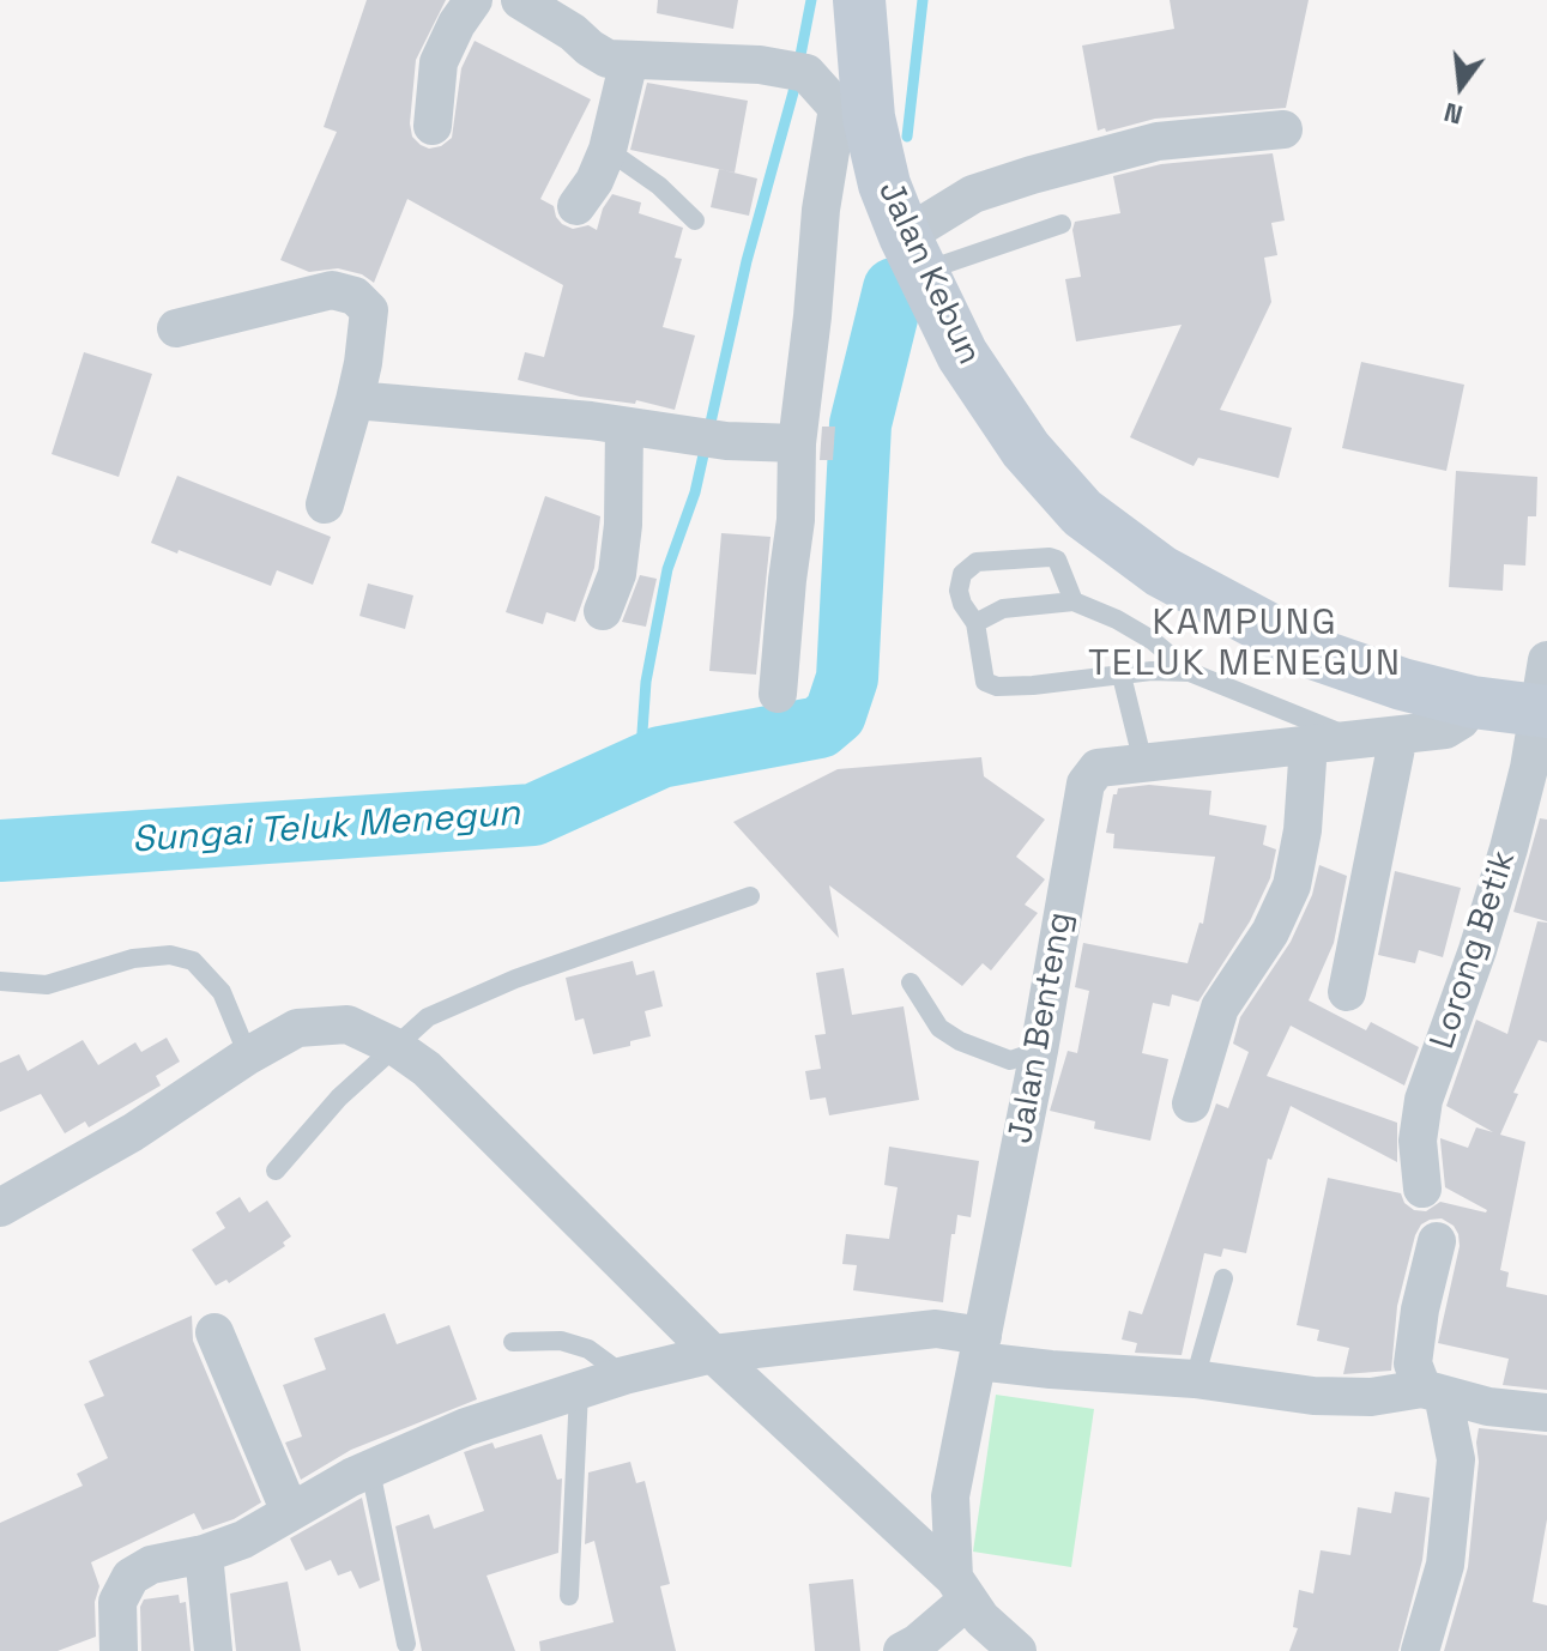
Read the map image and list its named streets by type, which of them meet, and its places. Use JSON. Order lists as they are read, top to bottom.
{
  "streets": {
    "main road": ["Jalan Kebun"],
    "street": ["Lorong Betik", "Jalan Benteng"]
  },
  "crossings": [
    ["Jalan Kebun", "Lorong Betik"],
    ["Jalan Kebun", "Jalan Benteng"]
  ],
  "districts": ["KAMPUNG TELUK MENEGUN"],
  "water": ["Sungai Teluk Menegun"],
  "north": "bottom"
}
